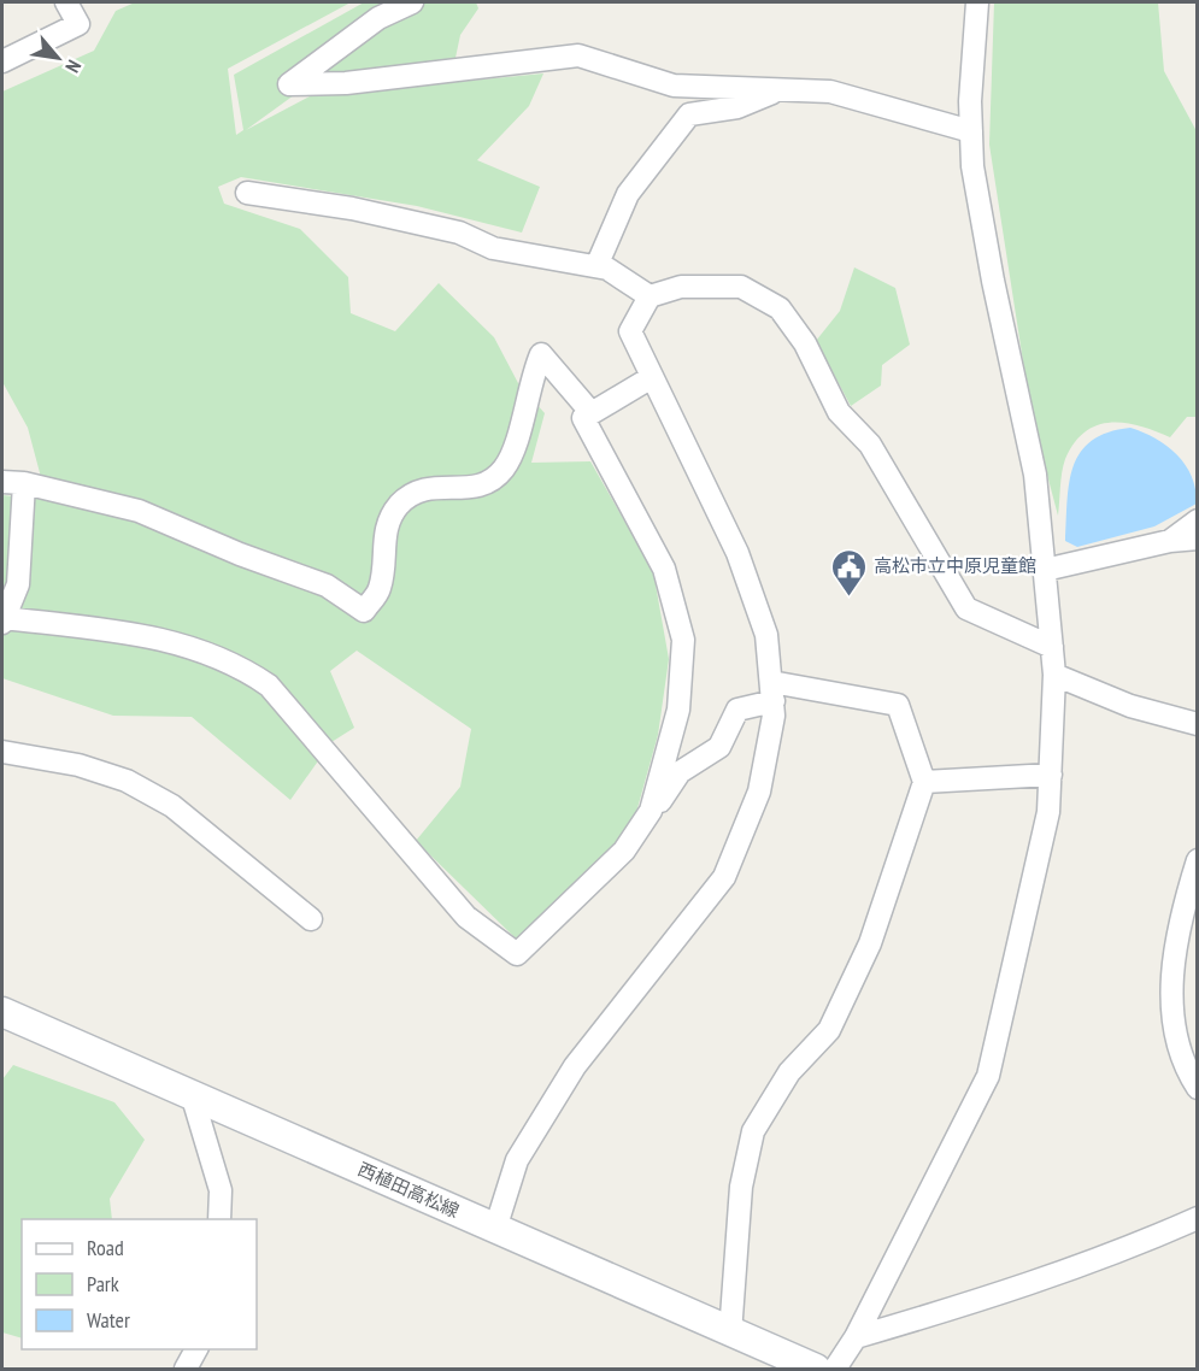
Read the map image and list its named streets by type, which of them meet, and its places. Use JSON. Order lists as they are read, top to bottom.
{
  "streets": {
    "main road": ["西植田高松線"]
  },
  "places": {
    "public building": ["高松市立中原児童館"]
  },
  "legend": ["Road", "Park", "Water"],
  "north": "bottom right"
}
